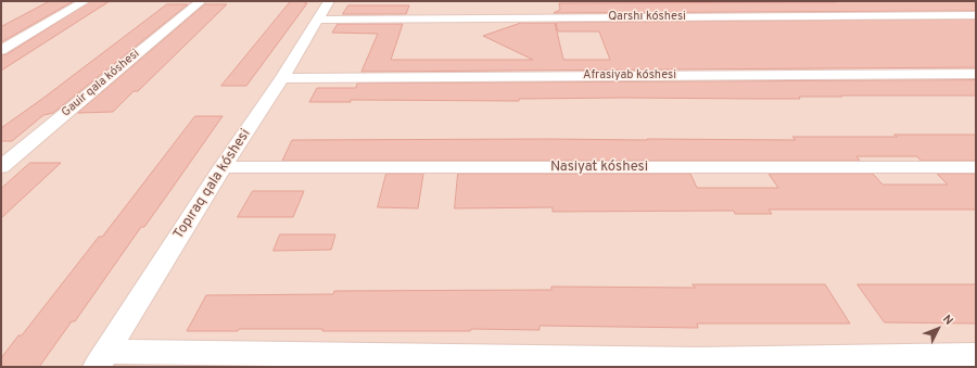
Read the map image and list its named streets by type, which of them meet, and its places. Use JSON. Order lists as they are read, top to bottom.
{
  "streets": {
    "street": [
      "Qarshı kóshesi",
      "Afrasiyab kóshesi",
      "Gauir qala kóshesi",
      "Nasiyat kóshesi",
      "Topıraq qala kóshesi"
    ]
  },
  "crossings": [
    ["Qarshı kóshesi", "Topıraq qala kóshesi"],
    ["Afrasiyab kóshesi", "Topıraq qala kóshesi"],
    ["Nasiyat kóshesi", "Topıraq qala kóshesi"]
  ],
  "north": "top right"
}
